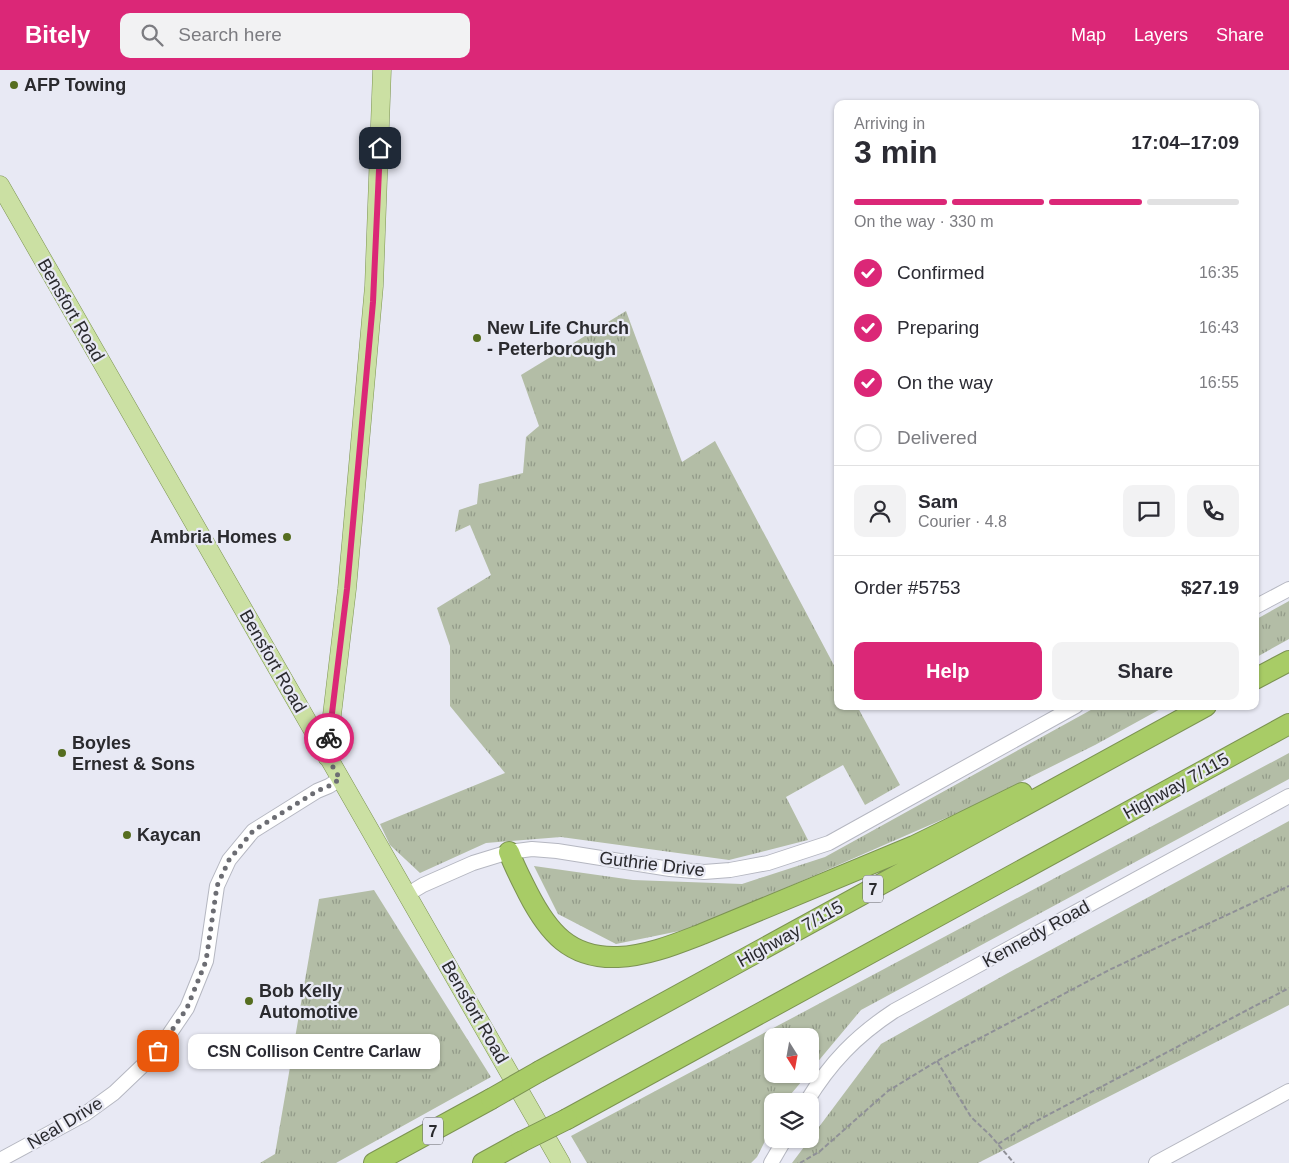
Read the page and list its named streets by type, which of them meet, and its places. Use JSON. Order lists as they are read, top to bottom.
{
  "streets": {
    "highway": ["Highway 7/115", "7"],
    "main road": ["Bensfort Road"],
    "street": ["Guthrie Drive", "Kennedy Road", "Neal Drive"]
  },
  "crossings": [
    ["Bensfort Road", "Guthrie Drive"],
    ["Bensfort Road", "Neal Drive"]
  ],
  "places": [
    "AFP Towing",
    "New Life Church - Peterborough",
    "Ambria Homes",
    "Boyles Ernest & Sons",
    "Kaycan",
    "Bob Kelly Automotive",
    "CSN Collison Centre Carlaw"
  ],
  "north": "bottom",
  "page": {
    "header": "Bitely",
    "search": "Search here",
    "nav": ["Map", "Layers", "Share"],
    "heading": ["3 min", "Arriving in", "17:04–17:09"],
    "panel": [
      "Sam",
      "Courier · 4.8",
      "Order #5753",
      "$27.19"
    ],
    "bar": "On the way · 330 m",
    "list": [
      ["Confirmed", "16:35"],
      ["Preparing", "16:43"],
      ["On the way", "16:55"],
      "Delivered"
    ],
    "buttons": ["Help", "Share"],
    "bubble": "CSN Collison Centre Carlaw"
  }
}
